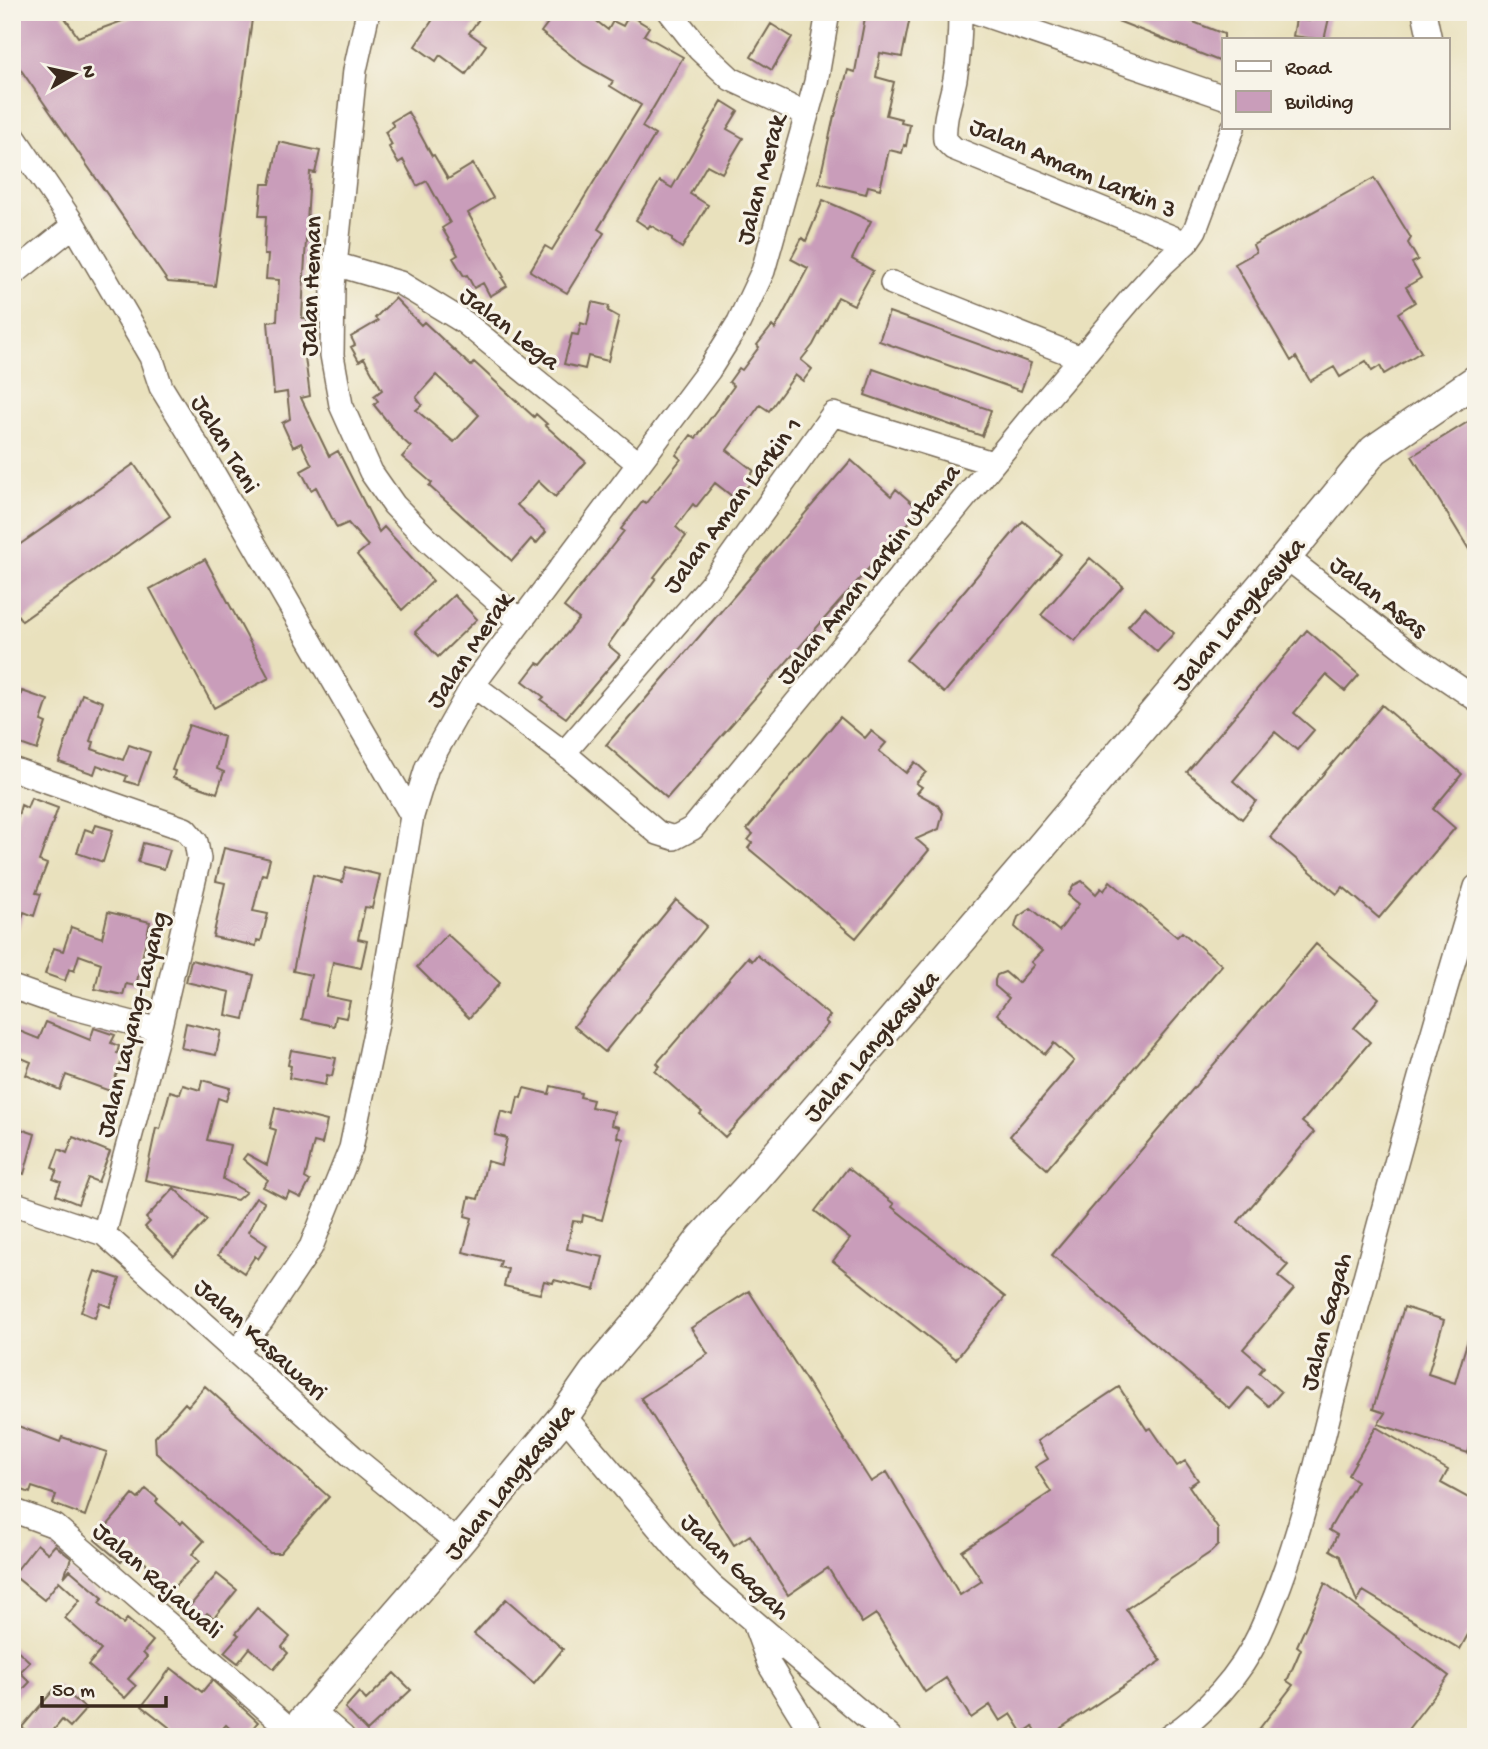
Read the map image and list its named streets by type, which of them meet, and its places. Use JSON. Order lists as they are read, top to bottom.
{
  "streets": {
    "main road": ["Jalan Langkasuka"],
    "street": [
      "Jalan Amam Larkin 3",
      "Jalan Merak",
      "Jalan Heman",
      "Jalan Lega",
      "Jalan Tani",
      "Jalan Aman Larkin 1",
      "Jalan Aman Larkin Utama",
      "Jalan Asas",
      "Jalan Layang-Layang",
      "Jalan Gagah",
      "Jalan Kasawari",
      "Jalan Rajawali"
    ]
  },
  "crossings": [
    ["Jalan Amam Larkin 3", "Jalan Aman Larkin Utama"],
    ["Jalan Merak", "Jalan Heman"],
    ["Jalan Merak", "Jalan Lega"],
    ["Jalan Merak", "Jalan Tani"],
    ["Jalan Merak", "Jalan Aman Larkin Utama"],
    ["Jalan Merak", "Jalan Kasawari"],
    ["Jalan Heman", "Jalan Lega"],
    ["Jalan Aman Larkin 1", "Jalan Aman Larkin Utama"],
    ["Jalan Asas", "Jalan Langkasuka"],
    ["Jalan Langkasuka", "Jalan Gagah"],
    ["Jalan Langkasuka", "Jalan Kasawari"],
    ["Jalan Langkasuka", "Jalan Rajawali"],
    ["Jalan Layang-Layang", "Jalan Kasawari"]
  ],
  "legend": ["Road", "Building"],
  "scale_bar": "50 m",
  "north": "right"
}
